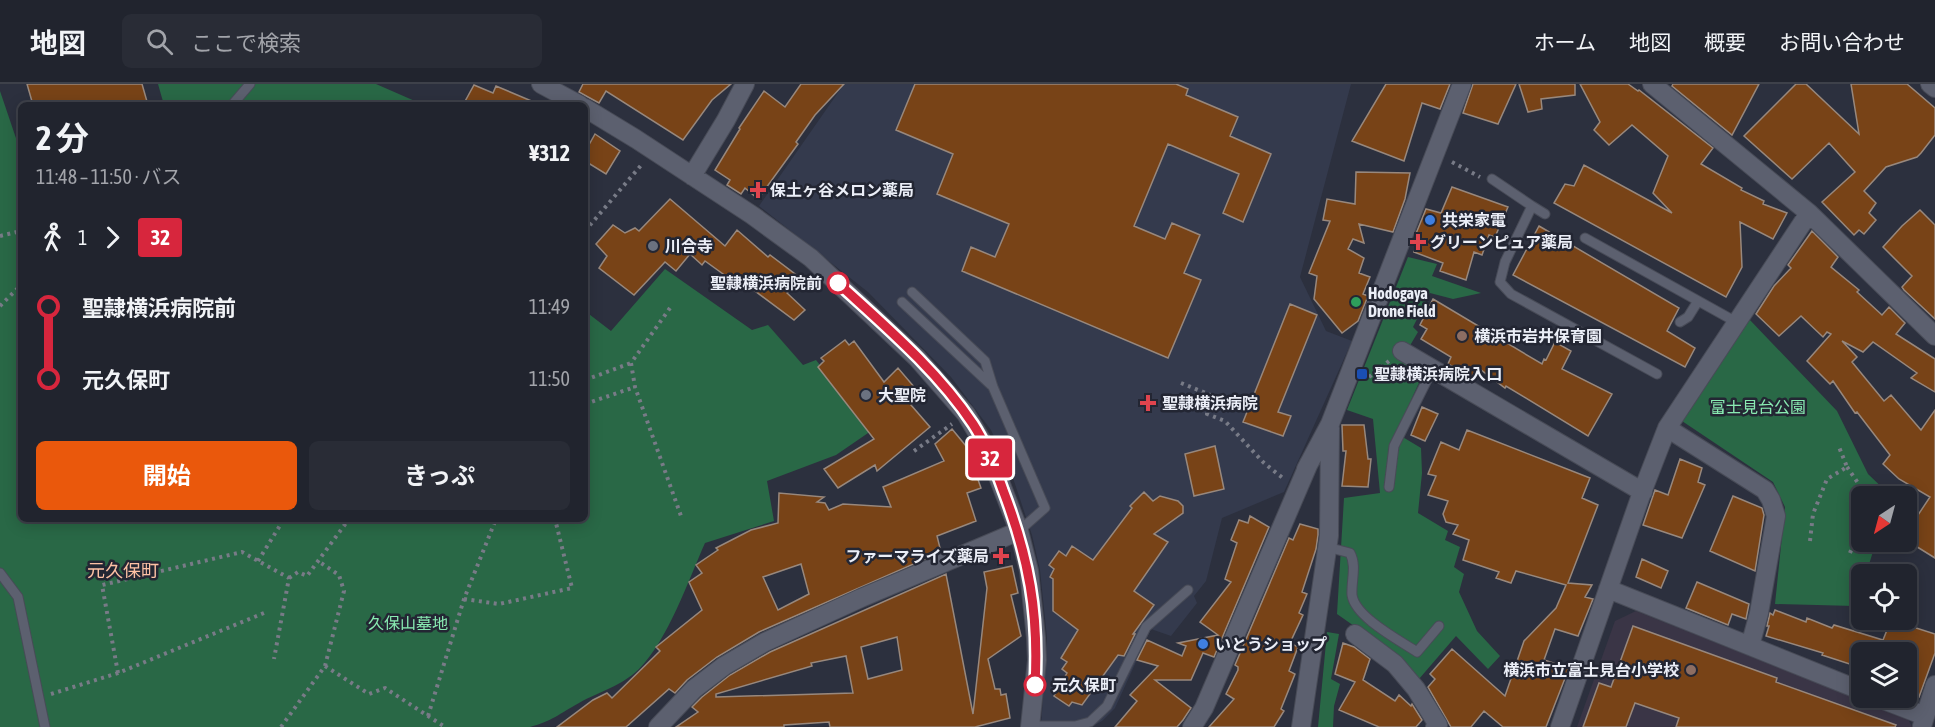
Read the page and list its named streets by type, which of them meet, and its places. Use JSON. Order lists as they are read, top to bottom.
{
  "districts": ["元久保町"],
  "parks": ["富士見台公園", "久保山墓地"],
  "places": {
    "health": [
      "保土ヶ谷メロン薬局",
      "グリーンピュア薬局",
      "聖隷横浜病院",
      "ファーマライズ薬局"
    ],
    "other": [
      "共栄家電",
      "川合寺",
      "聖隷横浜病院前",
      "Hodogaya Drone Field",
      "横浜市岩井保育園",
      "大聖院",
      "いとうショップ",
      "横浜市立富士見台小学校",
      "元久保町"
    ],
    "transit": ["聖隷横浜病院入口"]
  },
  "lines": ["bus line 32"],
  "north": "bottom left",
  "page": {
    "header": "地図",
    "search": "ここで検索",
    "nav": [
      "ホーム",
      "地図",
      "概要",
      "お問い合わせ"
    ],
    "on_map": "32",
    "heading": ["2 分", "11:48 – 11:50 · バス", "¥312"],
    "legs": ["1", "32"],
    "list": [
      {
        "name": "聖隷横浜病院前",
        "value": "11:49"
      },
      {
        "name": "元久保町",
        "value": "11:50"
      }
    ],
    "buttons": ["開始", "きっぷ"]
  }
}
